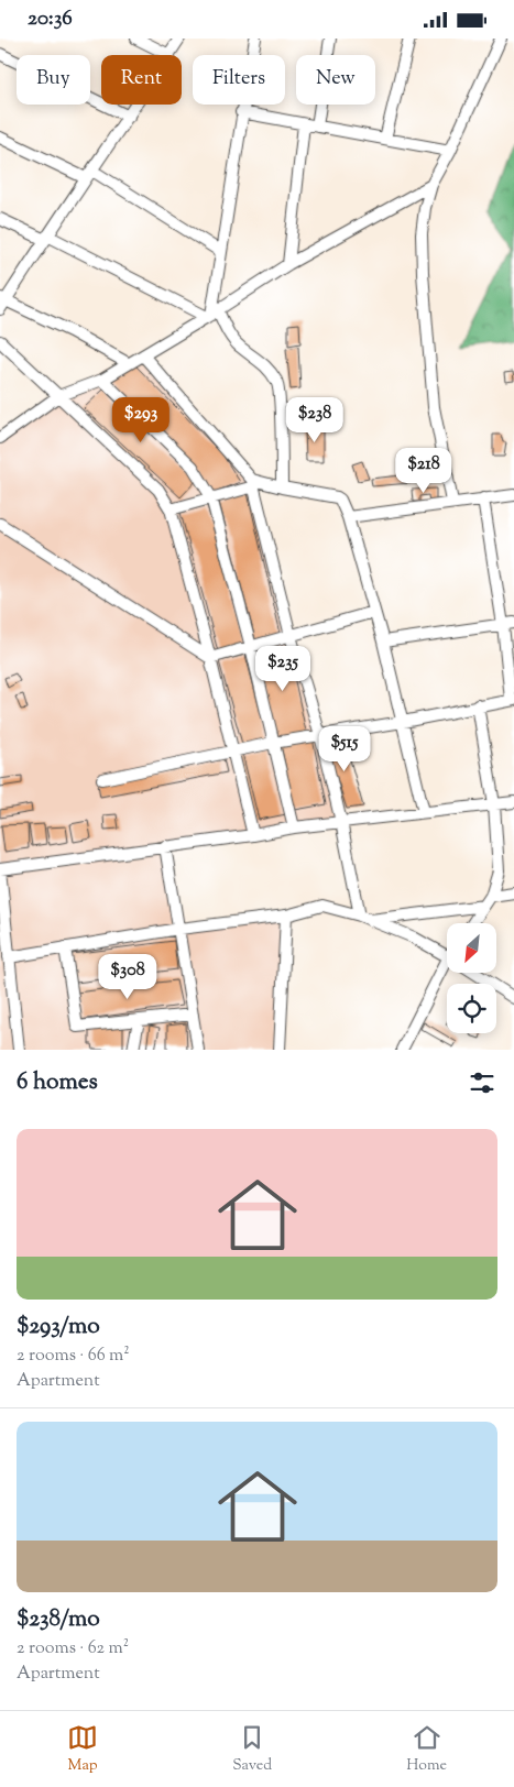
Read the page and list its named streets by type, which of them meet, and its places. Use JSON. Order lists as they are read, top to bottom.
{
  "north": "bottom left",
  "page": {
    "status": "20:36",
    "chip": [
      "Buy",
      "Rent",
      "Filters",
      "New"
    ],
    "price": [
      "$293",
      "$238",
      "$218",
      "$235",
      "$515",
      "$308"
    ],
    "heading": "6 homes",
    "list": [
      {
        "name": "$293/mo",
        "note": "2 rooms · 66 m² · Apartment"
      },
      {
        "name": "$238/mo",
        "note": "2 rooms · 62 m² · Apartment"
      }
    ],
    "tabs": ["Map", "Saved", "Home"]
  }
}
